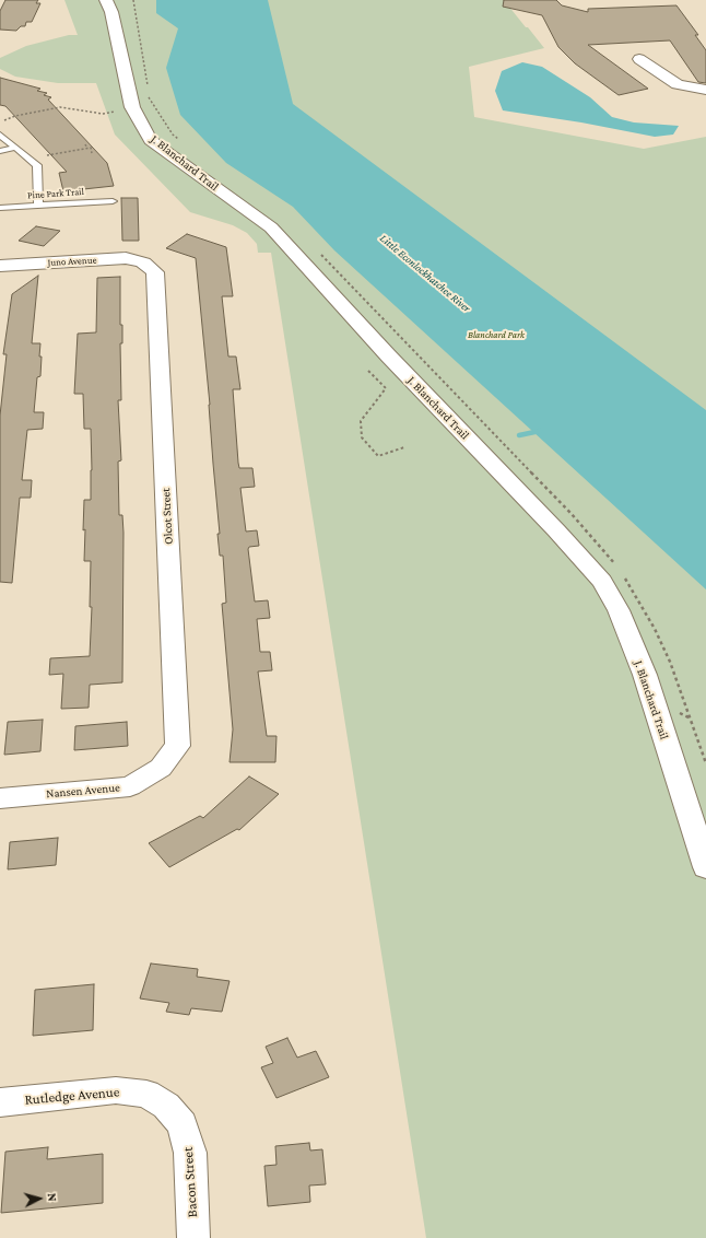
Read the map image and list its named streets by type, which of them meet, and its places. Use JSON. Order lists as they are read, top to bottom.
{
  "streets": {
    "street": [
      "J. Blanchard Trail",
      "Juno Avenue",
      "Olcot Street",
      "Nansen Avenue",
      "Rutledge Avenue",
      "Bacon Street"
    ],
    "lane": ["Pine Park Trail"]
  },
  "crossings": [
    ["Juno Avenue", "Olcot Street"],
    ["Olcot Street", "Nansen Avenue"],
    ["Rutledge Avenue", "Bacon Street"]
  ],
  "water": ["Little Econlockhatchee River"],
  "parks": ["Blanchard Park"],
  "north": "right"
}
